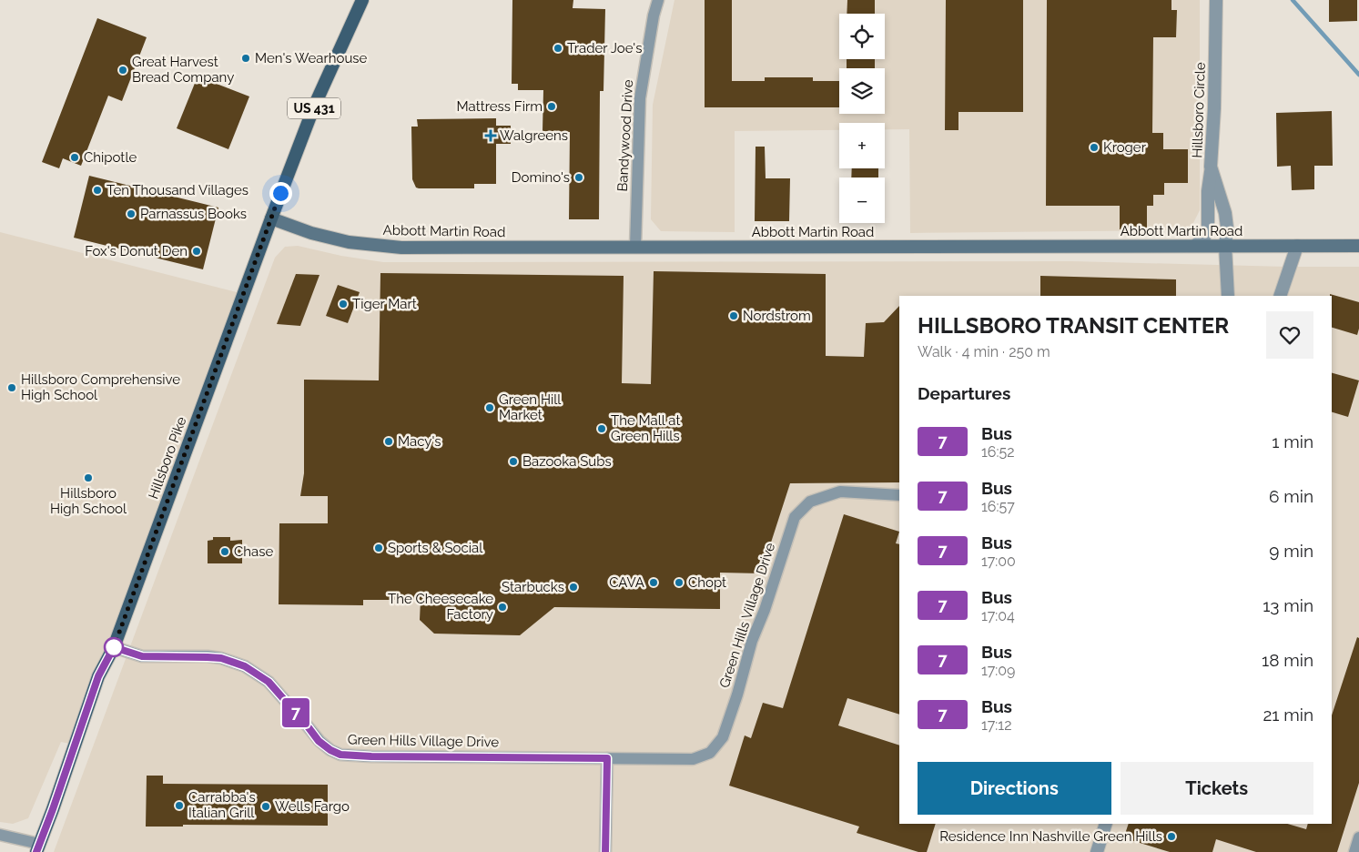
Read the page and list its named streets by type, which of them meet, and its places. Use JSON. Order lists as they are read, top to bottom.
{
  "streets": {
    "main road": ["US 431", "Abbott Martin Road", "Hillsboro Pike"],
    "street": ["Hillsboro Circle", "Bandywood Drive", "Green Hills Village Drive"]
  },
  "crossings": [
    ["Hillsboro Circle", "Abbott Martin Road"],
    ["Bandywood Drive", "Abbott Martin Road"],
    ["Abbott Martin Road", "Hillsboro Pike"],
    ["Hillsboro Pike", "Green Hills Village Drive"]
  ],
  "places": {
    "other": [
      "Trader Joe's",
      "Men's Wearhouse",
      "Great Harvest Bread Company",
      "Mattress Firm",
      "Kroger",
      "Chipotle",
      "Domino's",
      "Ten Thousand Villages",
      "Parnassus Books",
      "Fox's Donut Den",
      "Tiger Mart",
      "Nordstrom",
      "Hillsboro Comprehensive High School",
      "Green Hill Market",
      "The Mall at Green Hills",
      "Macy's",
      "Bazooka Subs",
      "Hillsboro High School",
      "Sports & Social",
      "Chase",
      "CAVA",
      "Chopt",
      "Starbucks",
      "The Cheesecake Factory",
      "Carrabba's Italian Grill",
      "Wells Fargo",
      "Residence Inn Nashville Green Hills"
    ],
    "health": ["Walgreens"]
  },
  "lines": ["bus line 7"],
  "page": {
    "on_map": "7",
    "map_buttons": ["+", "−"],
    "heading": [
      ["HILLSBORO TRANSIT CENTER", "Walk · 4 min · 250 m"],
      "Departures"
    ],
    "list": [
      {
        "mark": "7",
        "name": "Bus",
        "note": "16:52",
        "value": "1 min"
      },
      {
        "mark": "7",
        "name": "Bus",
        "note": "16:57",
        "value": "6 min"
      },
      {
        "mark": "7",
        "name": "Bus",
        "note": "17:00",
        "value": "9 min"
      },
      {
        "mark": "7",
        "name": "Bus",
        "note": "17:04",
        "value": "13 min"
      },
      {
        "mark": "7",
        "name": "Bus",
        "note": "17:09",
        "value": "18 min"
      },
      {
        "mark": "7",
        "name": "Bus",
        "note": "17:12",
        "value": "21 min"
      }
    ],
    "buttons": ["Directions", "Tickets"]
  }
}
